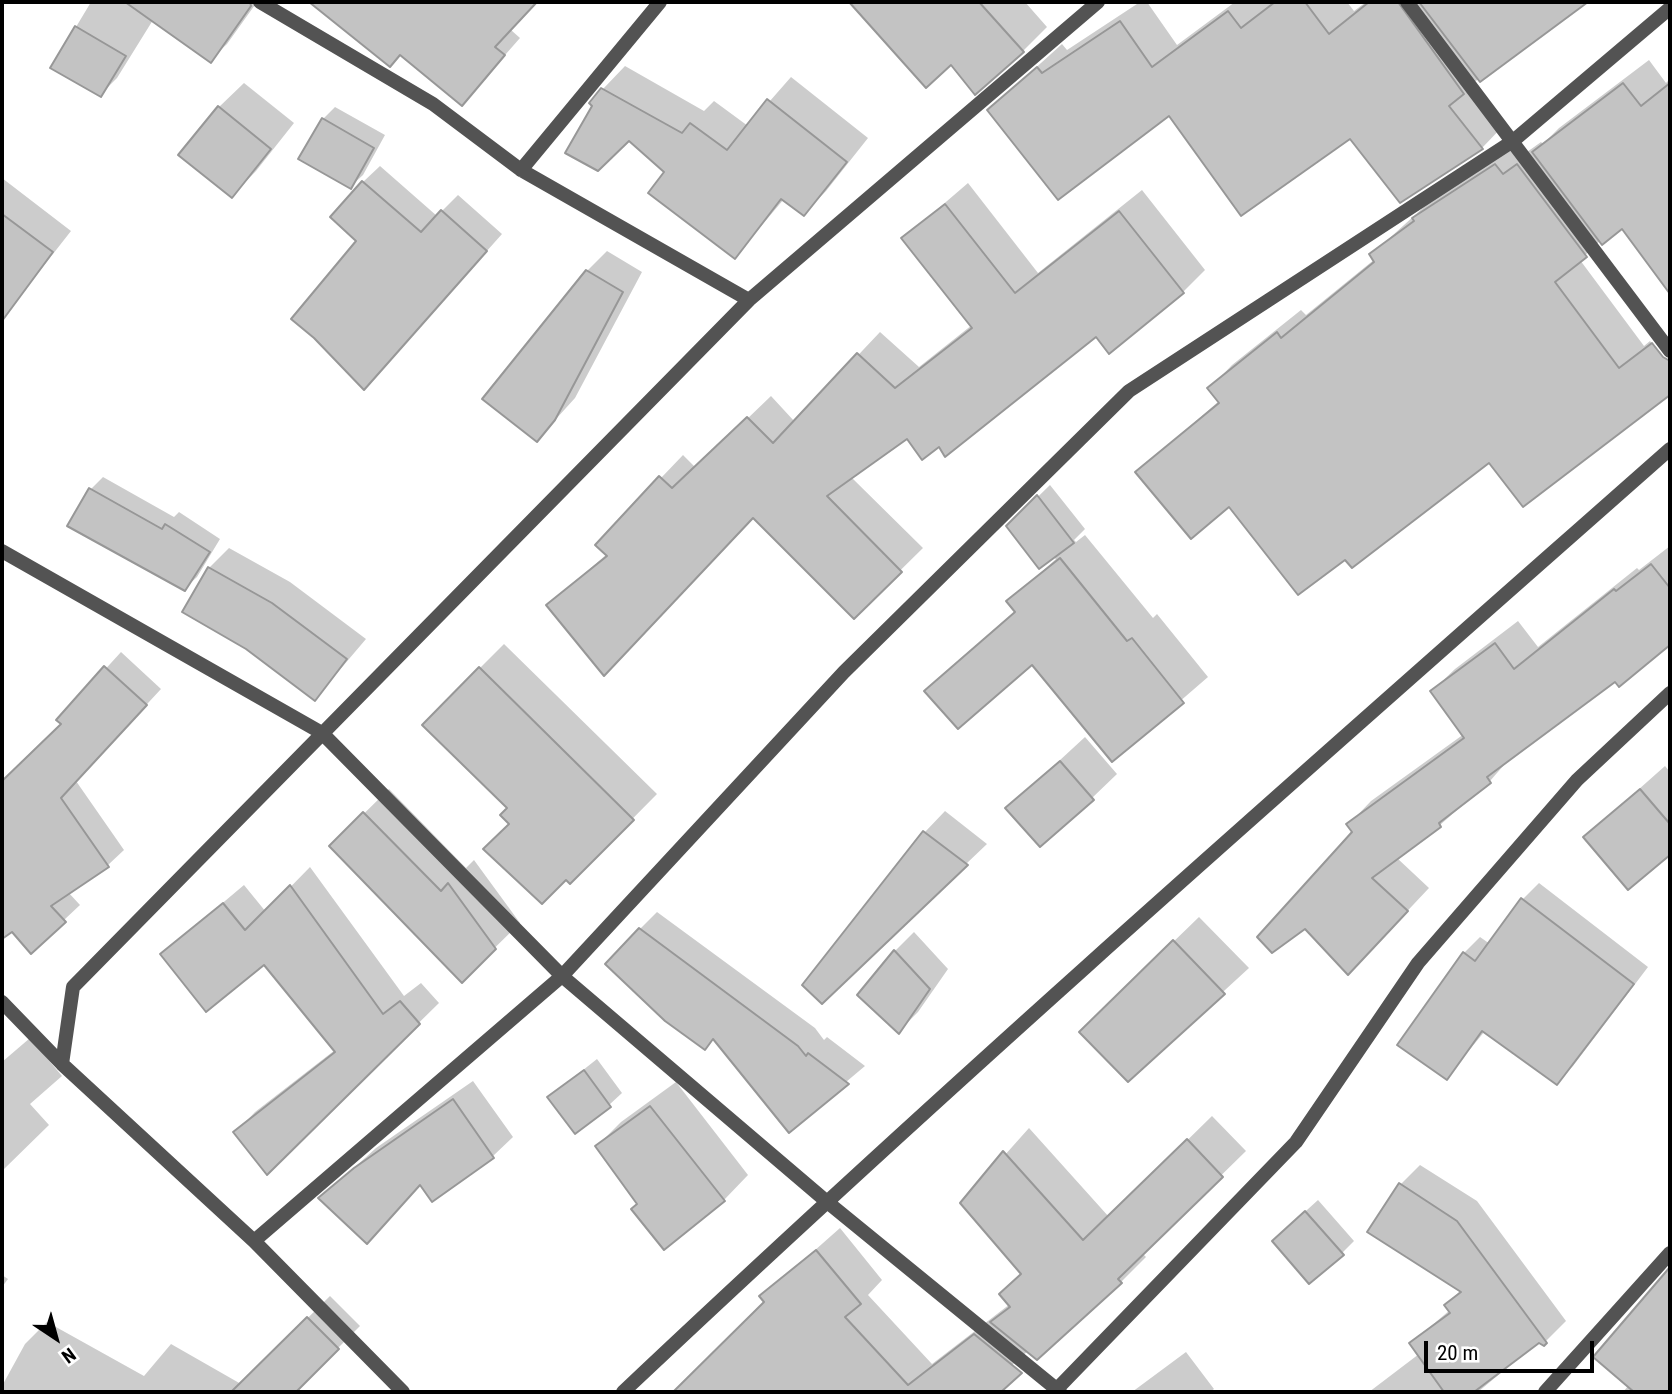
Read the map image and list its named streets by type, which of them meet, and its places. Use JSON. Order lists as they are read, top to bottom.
{
  "scale_bar": "20 m",
  "north": "bottom right"
}
